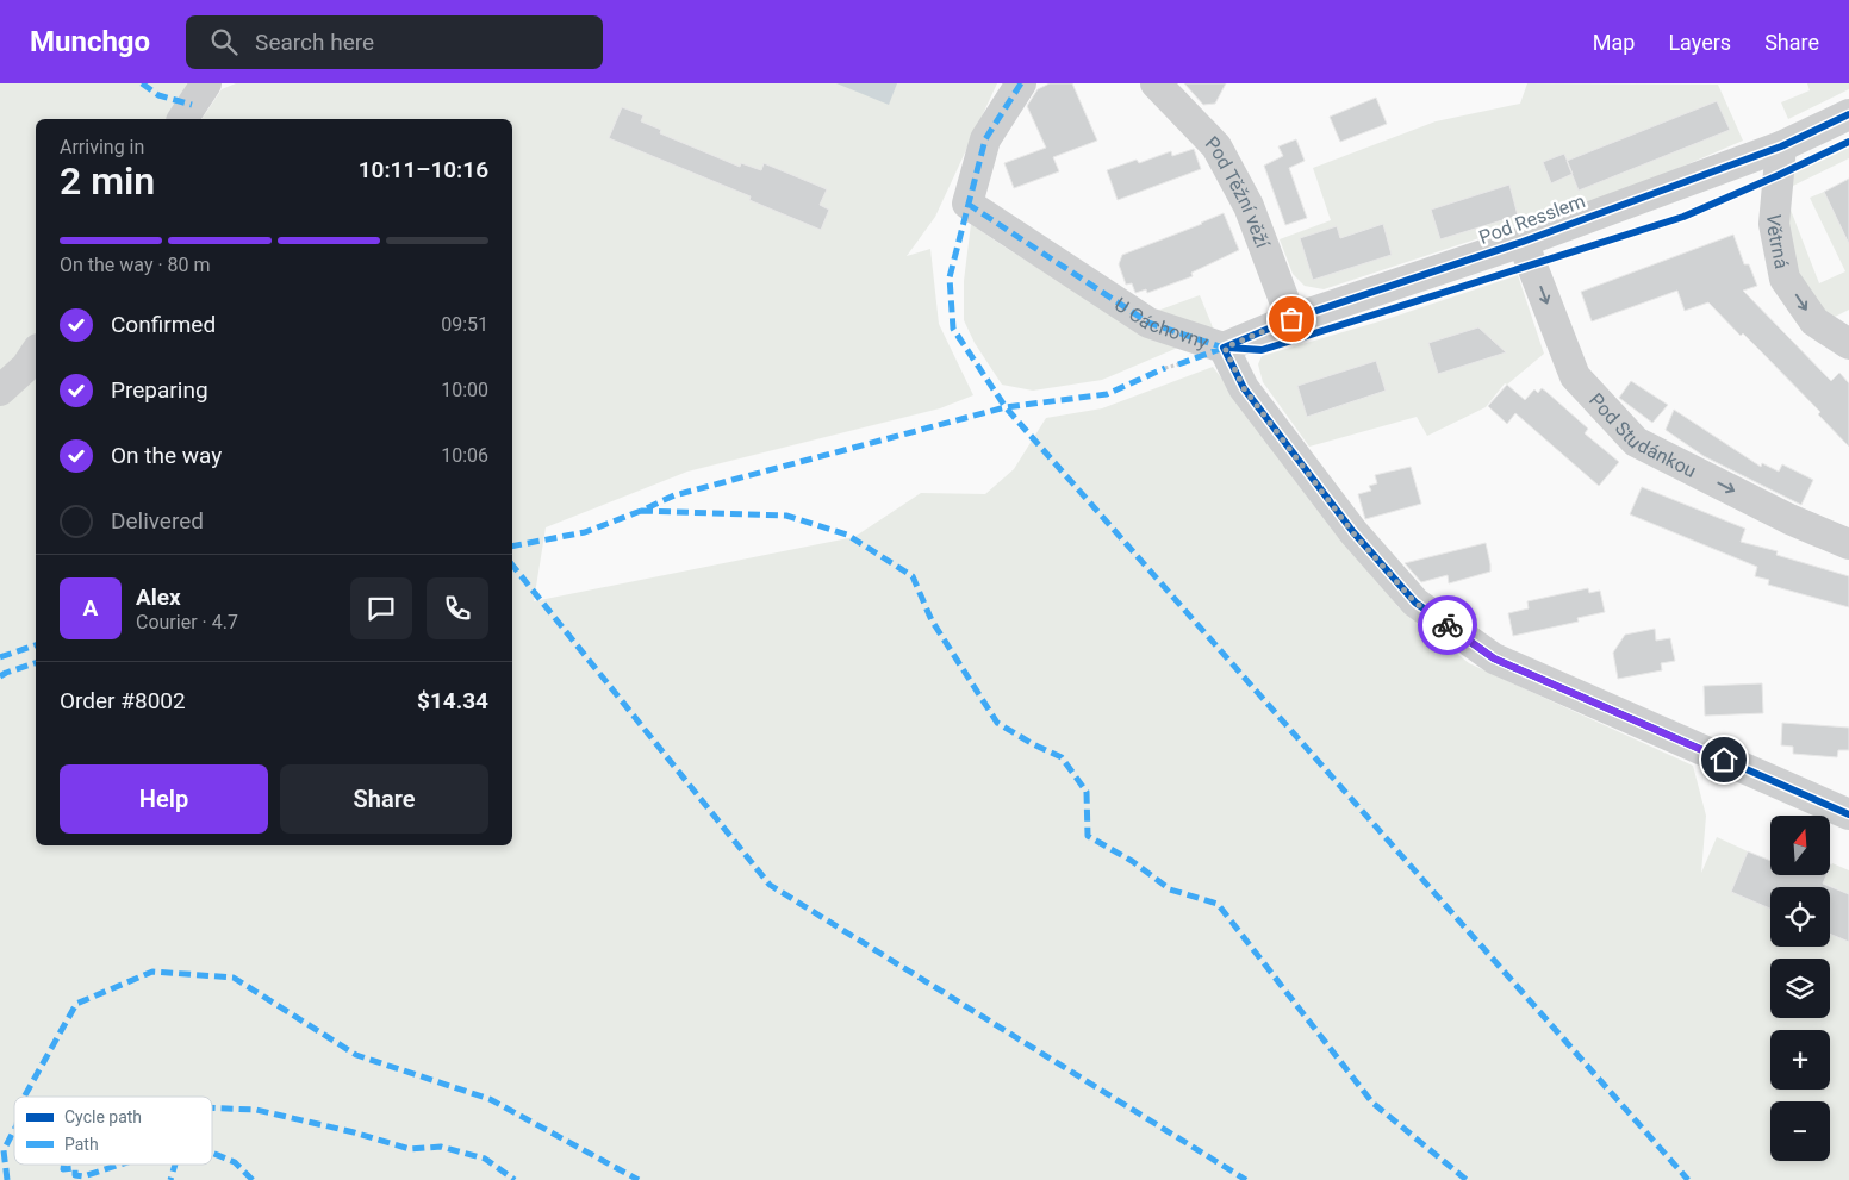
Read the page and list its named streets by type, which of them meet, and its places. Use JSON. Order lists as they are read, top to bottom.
{
  "streets": {
    "street": [
      "Pod Těžní věží",
      "Pod Resslem",
      "Větrná",
      "U Cáchovny",
      "Pod Studánkou"
    ]
  },
  "crossings": [
    ["Pod Těžní věží", "Pod Resslem"],
    ["Pod Resslem", "Větrná"],
    ["Pod Resslem", "U Cáchovny"],
    ["Pod Resslem", "Pod Studánkou"]
  ],
  "one_way": ["Větrná", "Pod Studánkou"],
  "legend": ["Cycle path", "Path"],
  "north": "top",
  "page": {
    "header": "Munchgo",
    "search": "Search here",
    "nav": ["Map", "Layers", "Share"],
    "heading": ["2 min", "Arriving in", "10:11–10:16"],
    "panel": [
      "Alex",
      "Courier · 4.7",
      "Order #8002",
      "$14.34"
    ],
    "bar": "On the way · 80 m",
    "list": [
      ["Confirmed", "09:51"],
      ["Preparing", "10:00"],
      ["On the way", "10:06"],
      "Delivered"
    ],
    "round": "A",
    "buttons": ["Help", "Share"],
    "map_buttons": ["+", "−"]
  }
}
